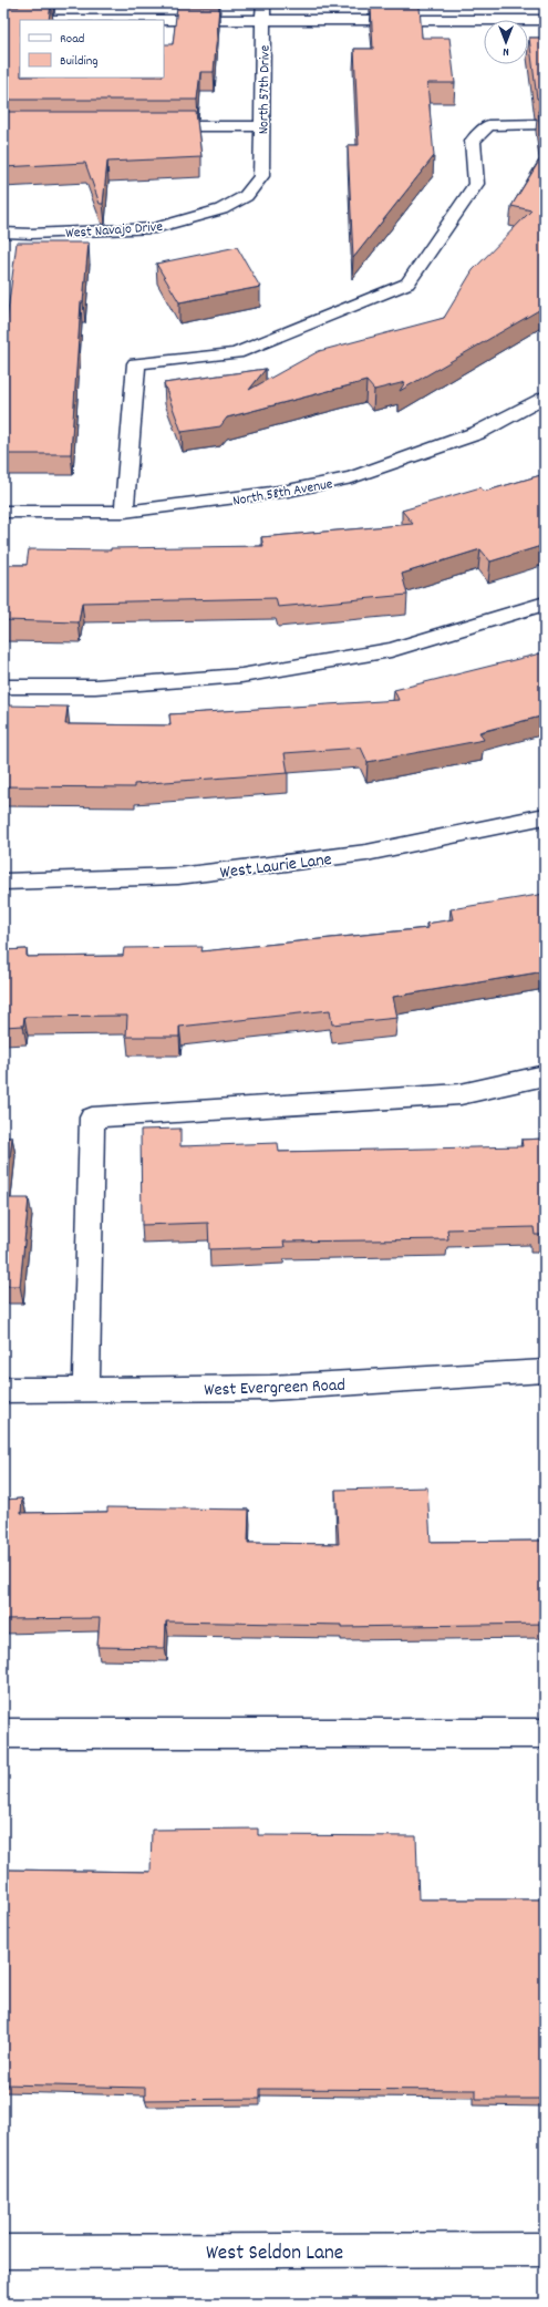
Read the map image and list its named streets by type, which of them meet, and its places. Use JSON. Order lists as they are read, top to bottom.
{
  "streets": {
    "street": [
      "North 57th Drive",
      "West Navajo Drive",
      "North 58th Avenue",
      "West Laurie Lane",
      "West Evergreen Road",
      "West Seldon Lane"
    ]
  },
  "crossings": [
    ["North 57th Drive", "West Navajo Drive"]
  ],
  "legend": ["Road", "Building"],
  "north": "bottom"
}
